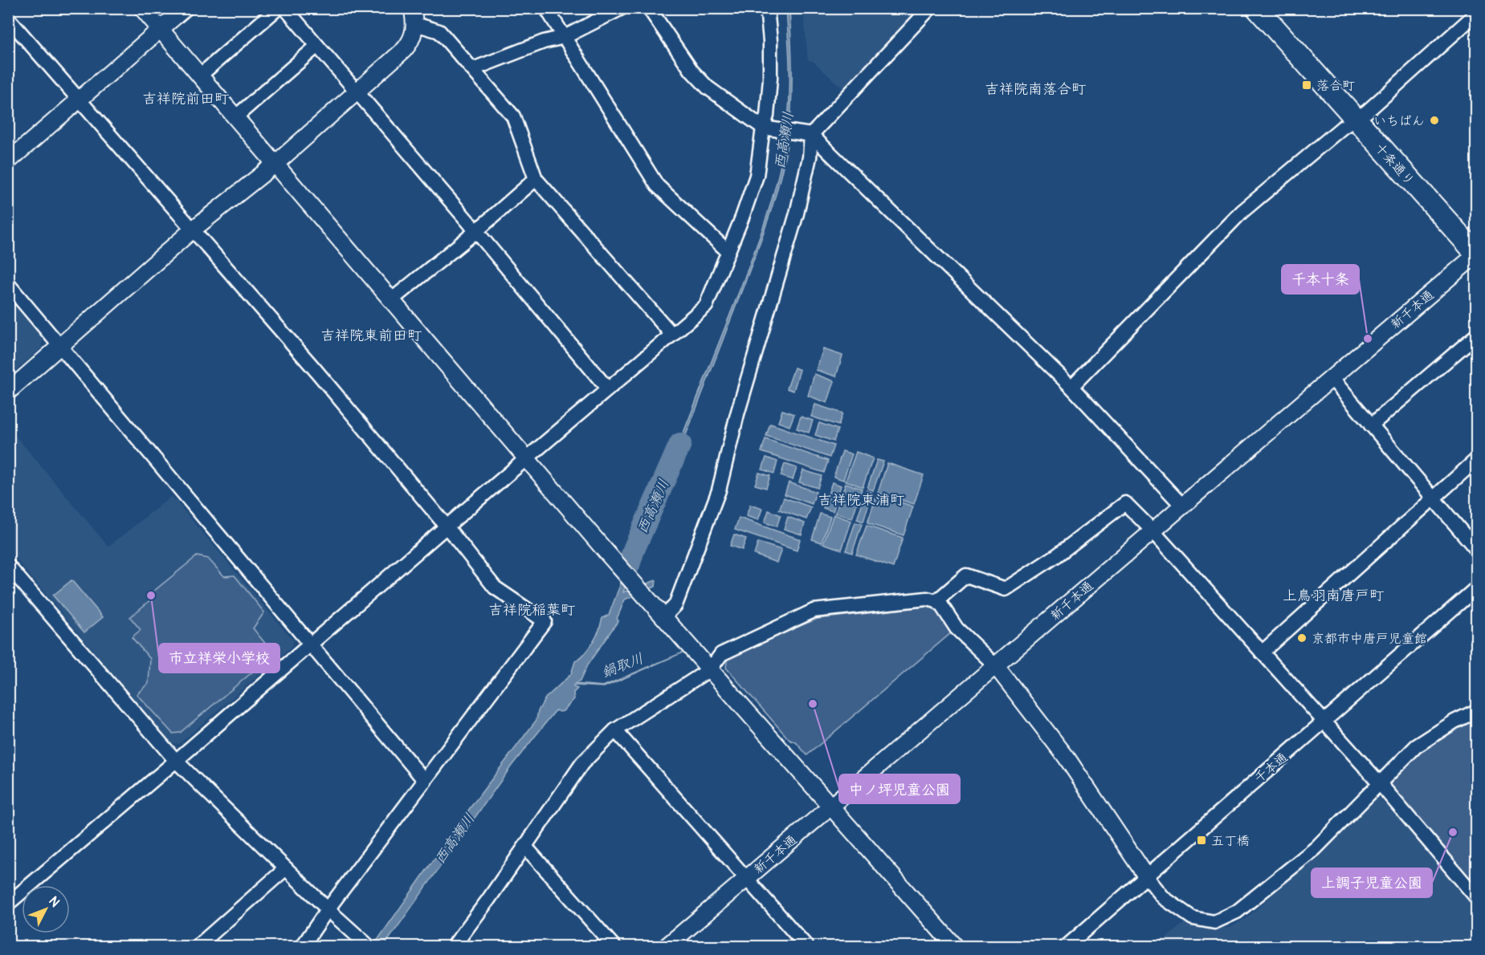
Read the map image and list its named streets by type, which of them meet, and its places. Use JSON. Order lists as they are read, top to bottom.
{
  "streets": {
    "main road": ["十条通り"],
    "street": ["新千本通", "千本通"]
  },
  "crossings": [
    ["十条通り", "新千本通"]
  ],
  "districts": [
    "吉祥院南落合町",
    "吉祥院前田町",
    "吉祥院東前田町",
    "吉祥院東浦町",
    "上鳥羽南唐戸町",
    "吉祥院稲葉町"
  ],
  "water": ["西高瀬川", "鍋取川"],
  "places": {
    "transit": ["落合町", "五丁橋"],
    "other": [
      "いちばん",
      "千本十条",
      "市立祥栄小学校",
      "京都市中唐戸児童館",
      "中ノ坪児童公園",
      "上調子児童公園"
    ]
  },
  "north": "top right"
}
